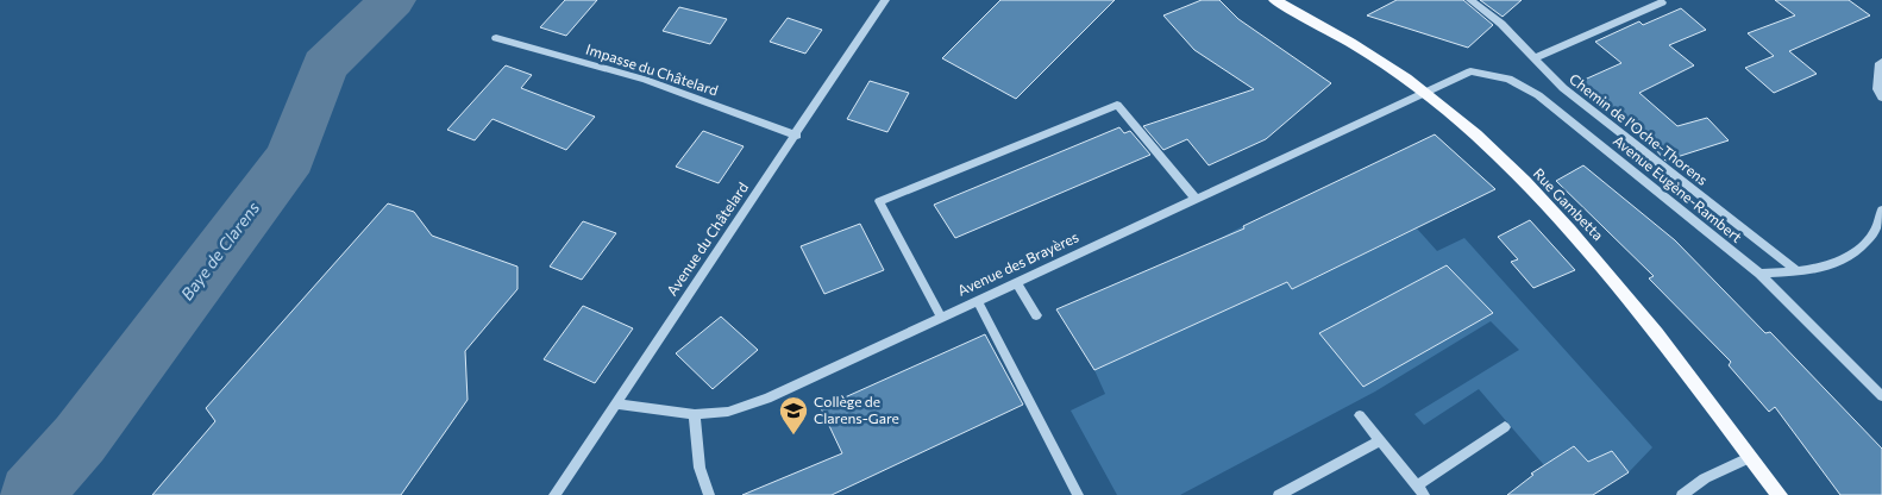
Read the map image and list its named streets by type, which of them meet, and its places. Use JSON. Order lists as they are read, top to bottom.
{
  "streets": {
    "main road": ["Rue Gambetta"],
    "street": [
      "Impasse du Châtelard",
      "Chemin de l'Oche-Thorens",
      "Avenue Eugène-Rambert",
      "Avenue du Châtelard",
      "Avenue des Brayères"
    ]
  },
  "crossings": [
    ["Impasse du Châtelard", "Avenue du Châtelard"],
    ["Avenue Eugène-Rambert", "Rue Gambetta"],
    ["Avenue Eugène-Rambert", "Avenue des Brayères"],
    ["Rue Gambetta", "Avenue des Brayères"],
    ["Avenue du Châtelard", "Avenue des Brayères"]
  ],
  "water": ["Baye de Clarens"],
  "places": {
    "school or university": ["Collège de Clarens-Gare"]
  }
}
